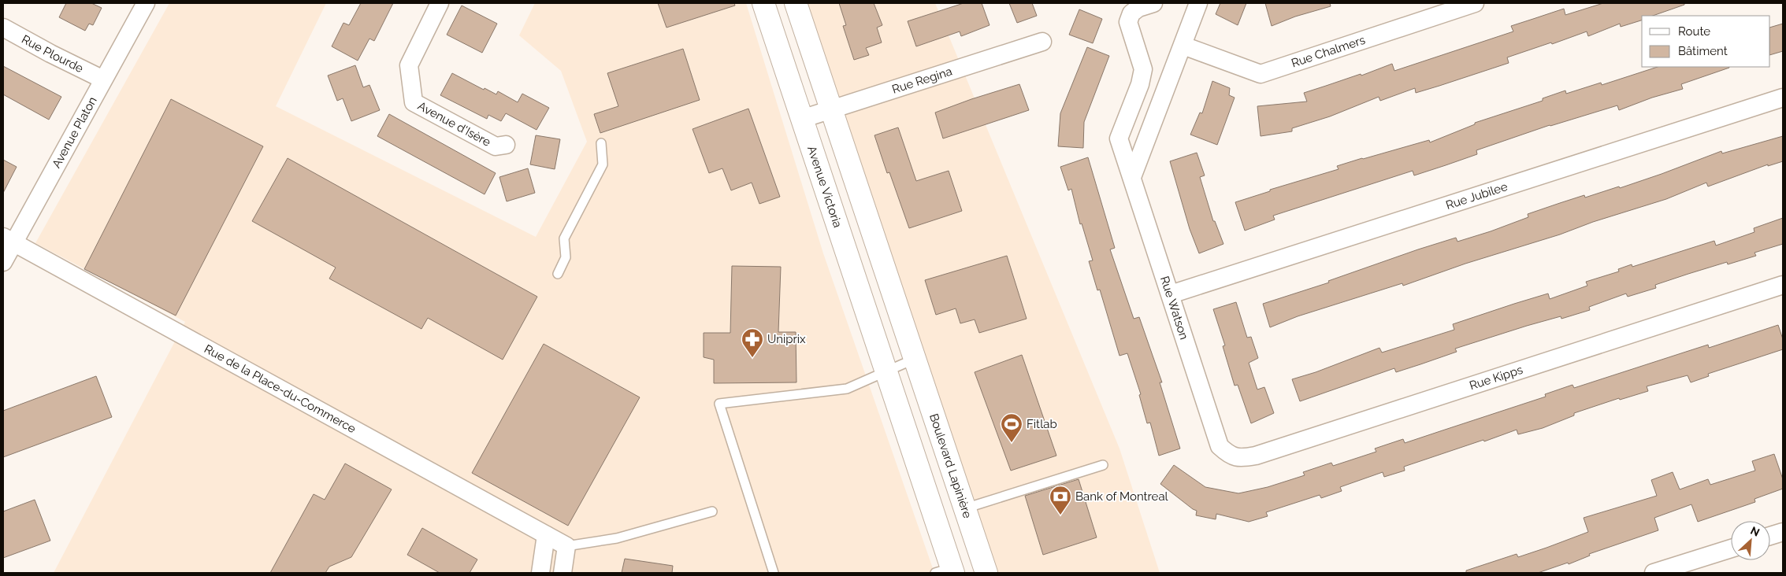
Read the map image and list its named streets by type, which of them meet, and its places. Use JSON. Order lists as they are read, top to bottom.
{
  "streets": {
    "main road": ["Avenue Victoria", "Boulevard Lapinière"],
    "street": [
      "Rue Chalmers",
      "Rue Plourde",
      "Rue Regina",
      "Avenue d'Isère",
      "Avenue Platon",
      "Rue Jubilee",
      "Rue Watson",
      "Rue Kipps",
      "Rue de la Place-du-Commerce"
    ]
  },
  "crossings": [
    ["Rue Plourde", "Avenue Platon"],
    ["Rue Regina", "Avenue Victoria"],
    ["Avenue Platon", "Rue de la Place-du-Commerce"],
    ["Rue Jubilee", "Rue Watson"],
    ["Rue Watson", "Rue Kipps"]
  ],
  "places": {
    "pharmacy": ["Uniprix"],
    "sports": ["Fitlab"],
    "bank": ["Bank of Montreal"]
  },
  "legend": ["Route", "Bâtiment"],
  "north": "top right"
}
